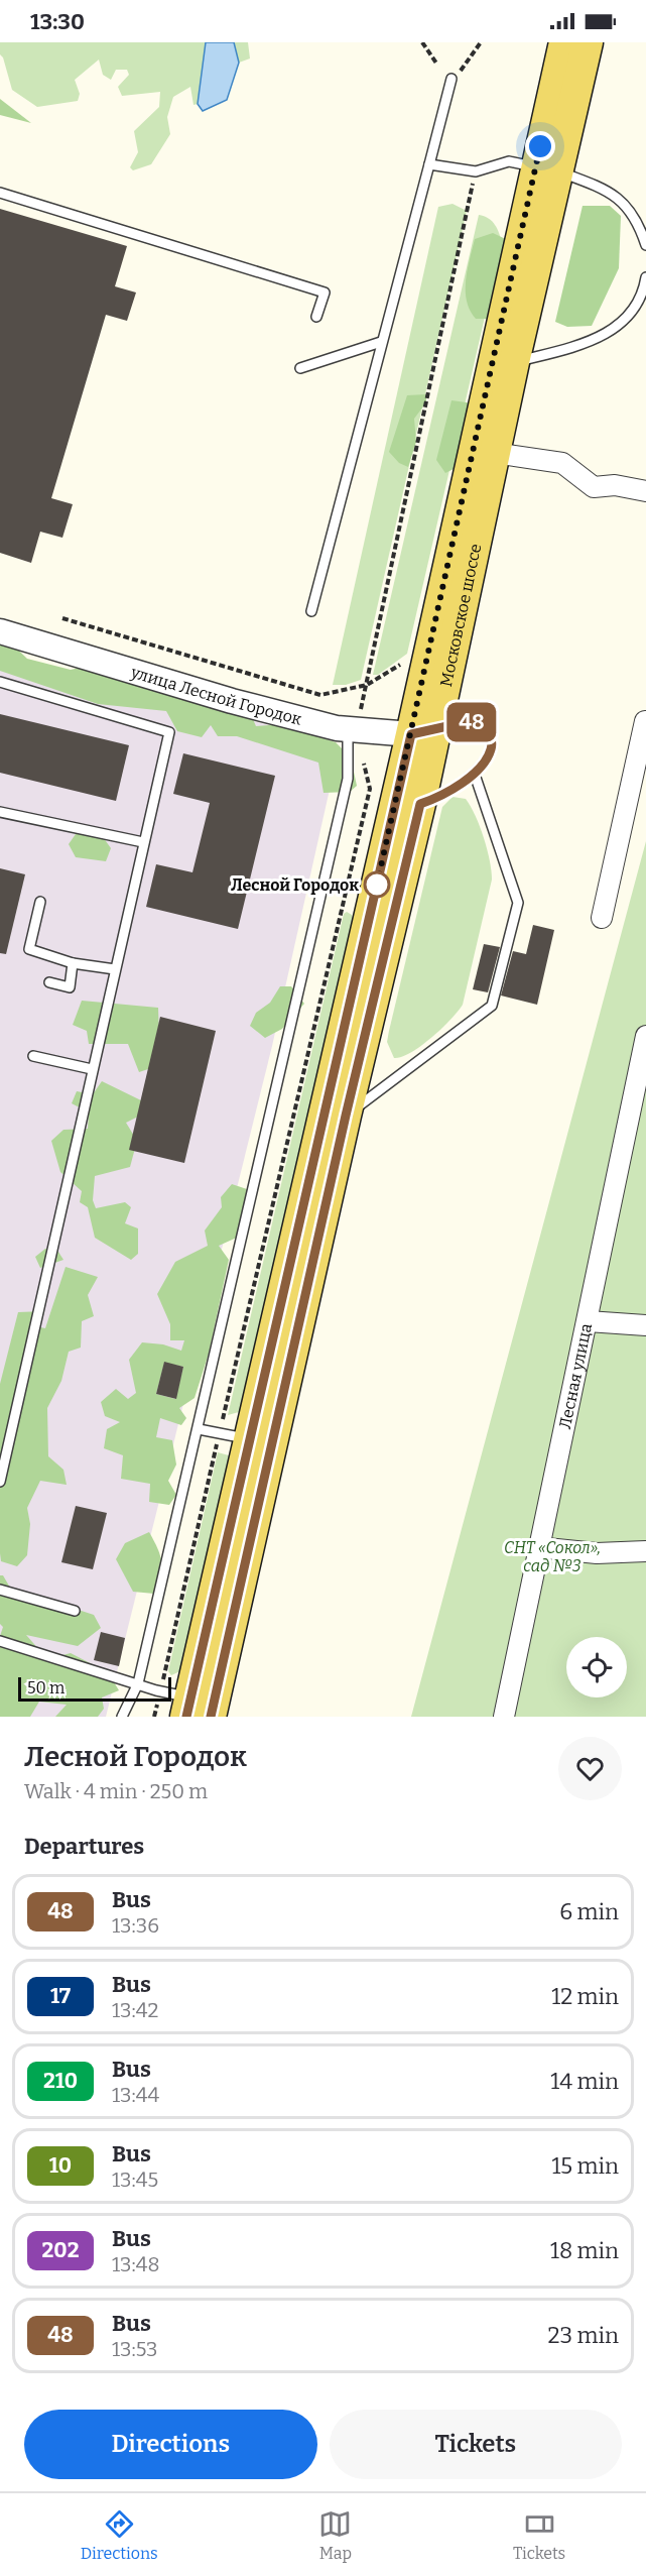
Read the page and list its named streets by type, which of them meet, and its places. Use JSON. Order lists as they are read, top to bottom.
{
  "streets": {
    "main road": ["Московское шоссе"],
    "street": ["улица Лесной Городок", "Лесная улица"]
  },
  "crossings": [
    ["Московское шоссе", "улица Лесной Городок"]
  ],
  "parks": ["СНТ «Сокол», сад №3"],
  "places": ["Лесной Городок"],
  "lines": ["bus line 48"],
  "scale_bar": "50 m",
  "page": {
    "status": "13:30",
    "on_map": "48",
    "scale": "50 m",
    "heading": [
      ["Лесной Городок", "Walk · 4 min · 250 m"],
      "Departures"
    ],
    "list": [
      {
        "mark": "48",
        "name": "Bus",
        "note": "13:36",
        "value": "6 min"
      },
      {
        "mark": "17",
        "name": "Bus",
        "note": "13:42",
        "value": "12 min"
      },
      {
        "mark": "210",
        "name": "Bus",
        "note": "13:44",
        "value": "14 min"
      },
      {
        "mark": "10",
        "name": "Bus",
        "note": "13:45",
        "value": "15 min"
      },
      {
        "mark": "202",
        "name": "Bus",
        "note": "13:48",
        "value": "18 min"
      },
      {
        "mark": "48",
        "name": "Bus",
        "note": "13:53",
        "value": "23 min"
      }
    ],
    "buttons": ["Directions", "Tickets"],
    "tabs": ["Directions", "Map", "Tickets"]
  }
}
